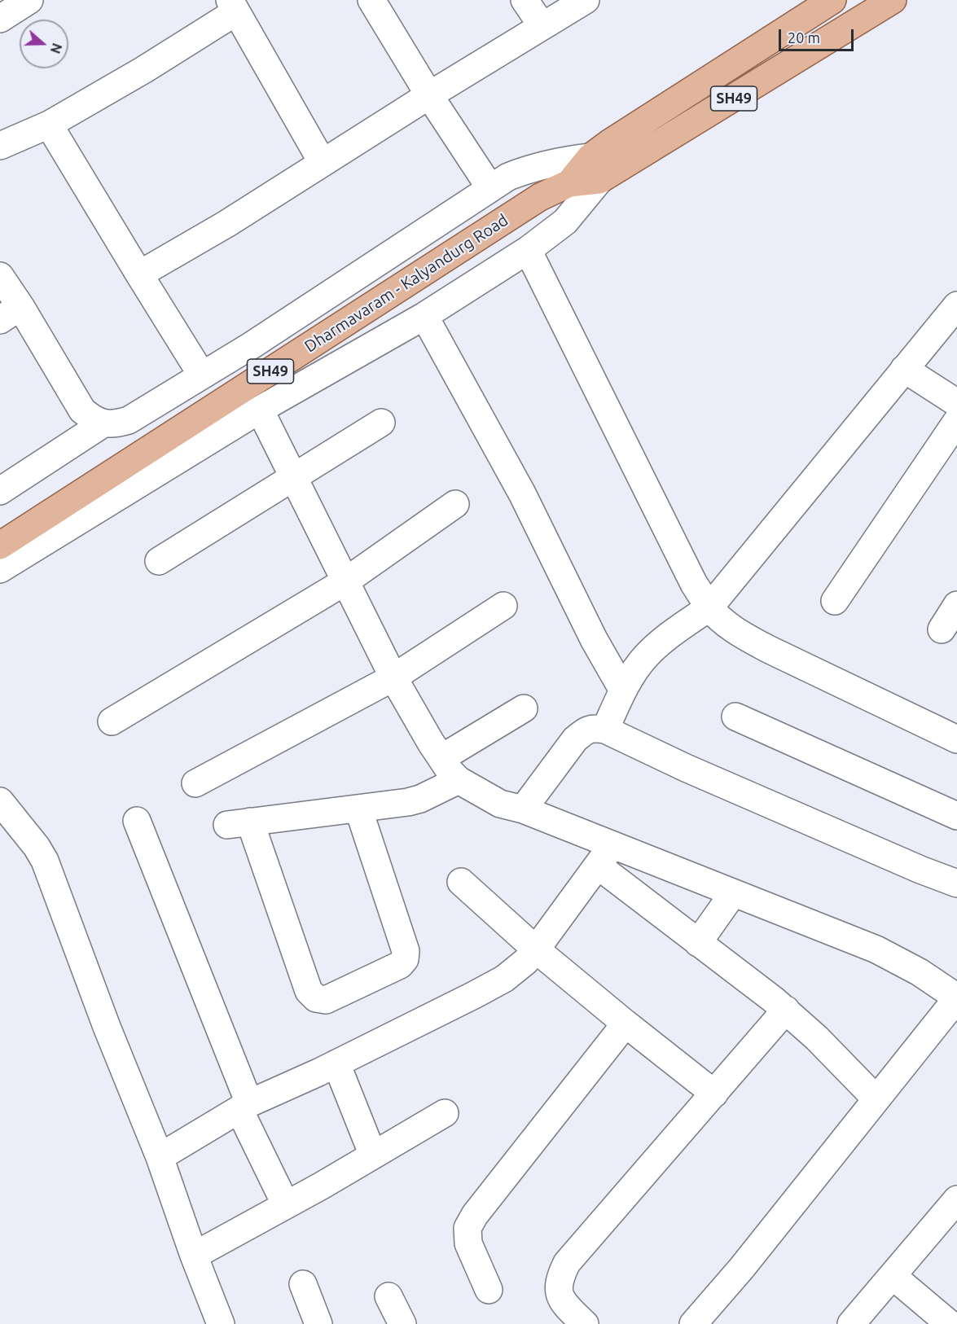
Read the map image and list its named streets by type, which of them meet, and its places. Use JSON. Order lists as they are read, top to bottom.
{
  "streets": {
    "main road": ["SH49", "Dharmavaram - Kalyandurg Road"]
  },
  "scale_bar": "20 m",
  "north": "right"
}
